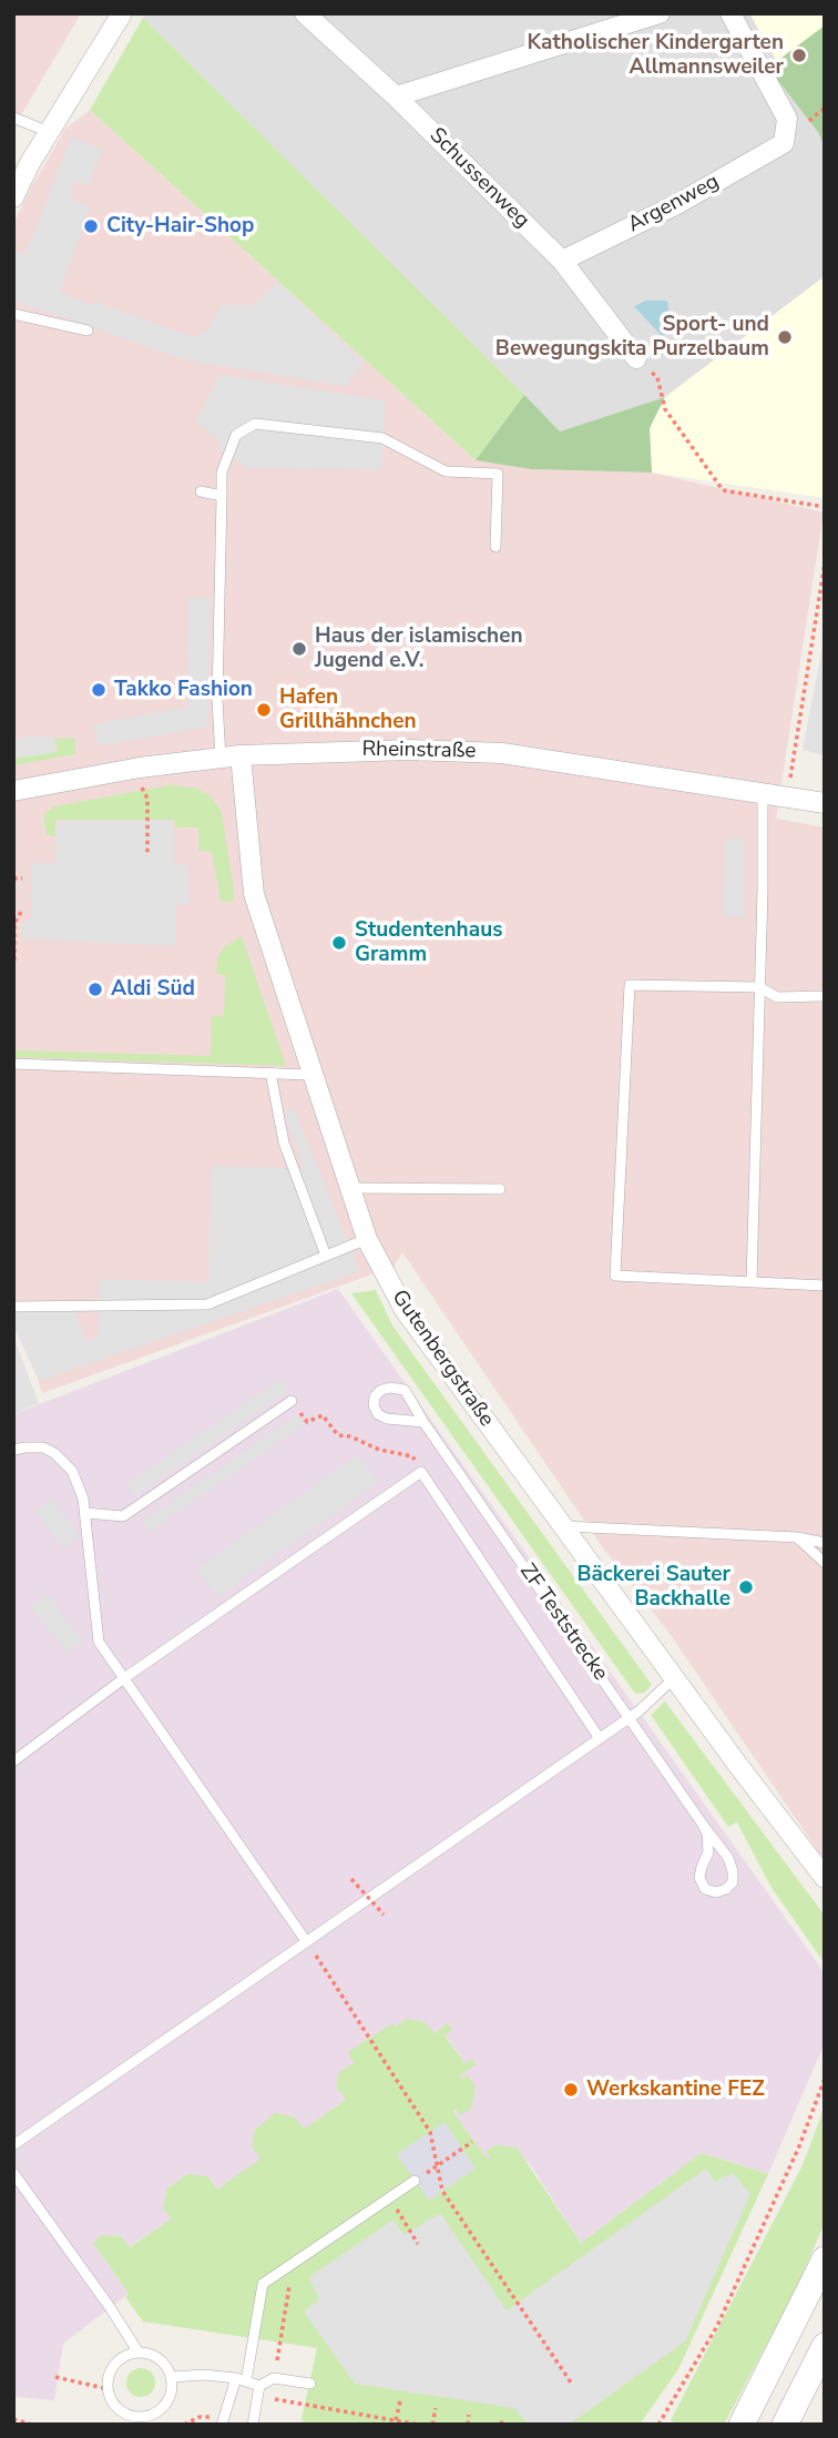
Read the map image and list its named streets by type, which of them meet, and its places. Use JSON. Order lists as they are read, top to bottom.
{
  "streets": {
    "street": [
      "Schussenweg",
      "Argenweg",
      "Rheinstraße",
      "Gutenbergstraße"
    ],
    "lane": ["ZF Teststrecke"]
  },
  "crossings": [
    ["Schussenweg", "Argenweg"],
    ["Rheinstraße", "Gutenbergstraße"]
  ],
  "places": [
    "Katholischer Kindergarten Allmannsweiler",
    "City-Hair-Shop",
    "Sport- und Bewegungskita Purzelbaum",
    "Haus der islamischen Jugend e.V.",
    "Takko Fashion",
    "Hafen Grillhähnchen",
    "Studentenhaus Gramm",
    "Aldi Süd",
    "Bäckerei Sauter Backhalle",
    "Werkskantine FEZ"
  ]
}
